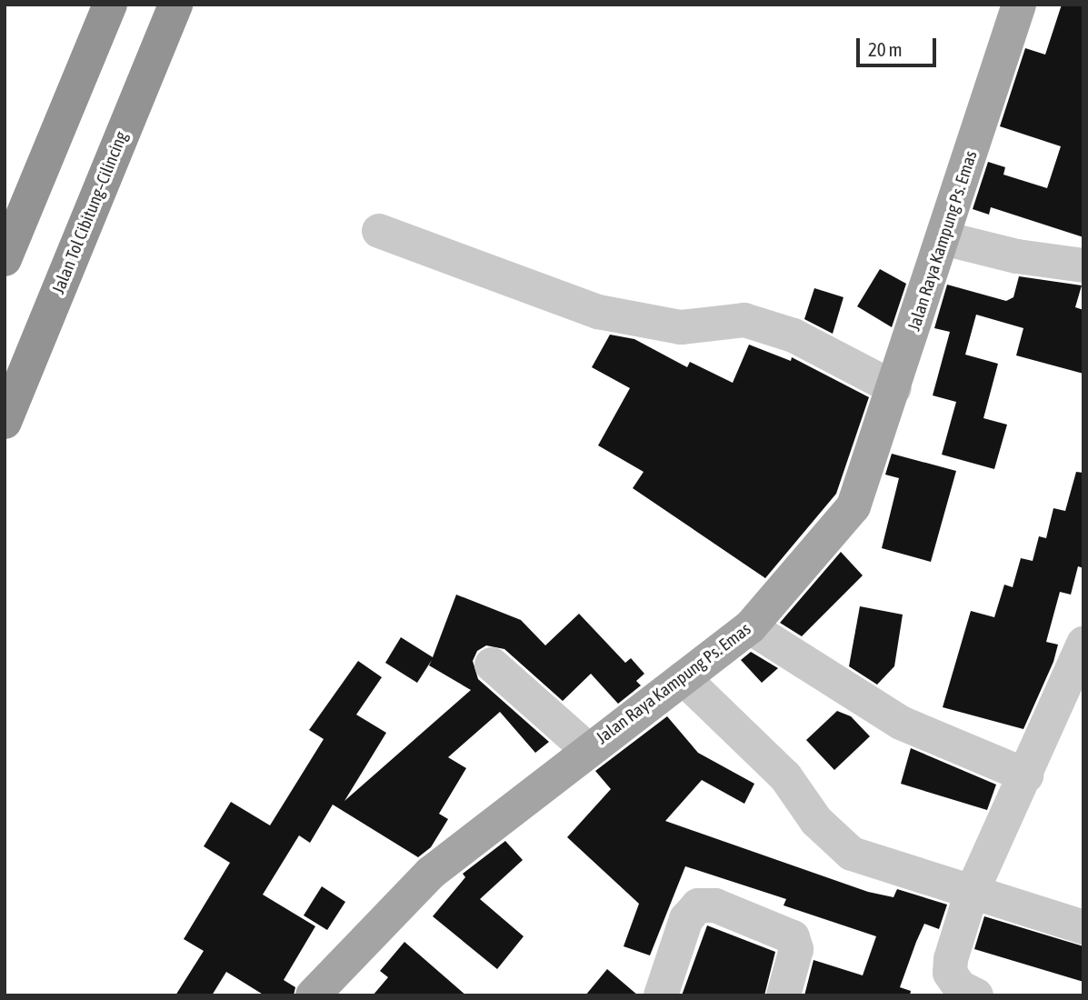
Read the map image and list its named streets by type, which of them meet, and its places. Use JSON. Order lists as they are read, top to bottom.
{
  "streets": {
    "highway": ["Jalan Tol Cibitung–Cilincing"],
    "main road": ["Jalan Raya Kampung Ps. Emas"]
  },
  "scale_bar": "20 m"
}
